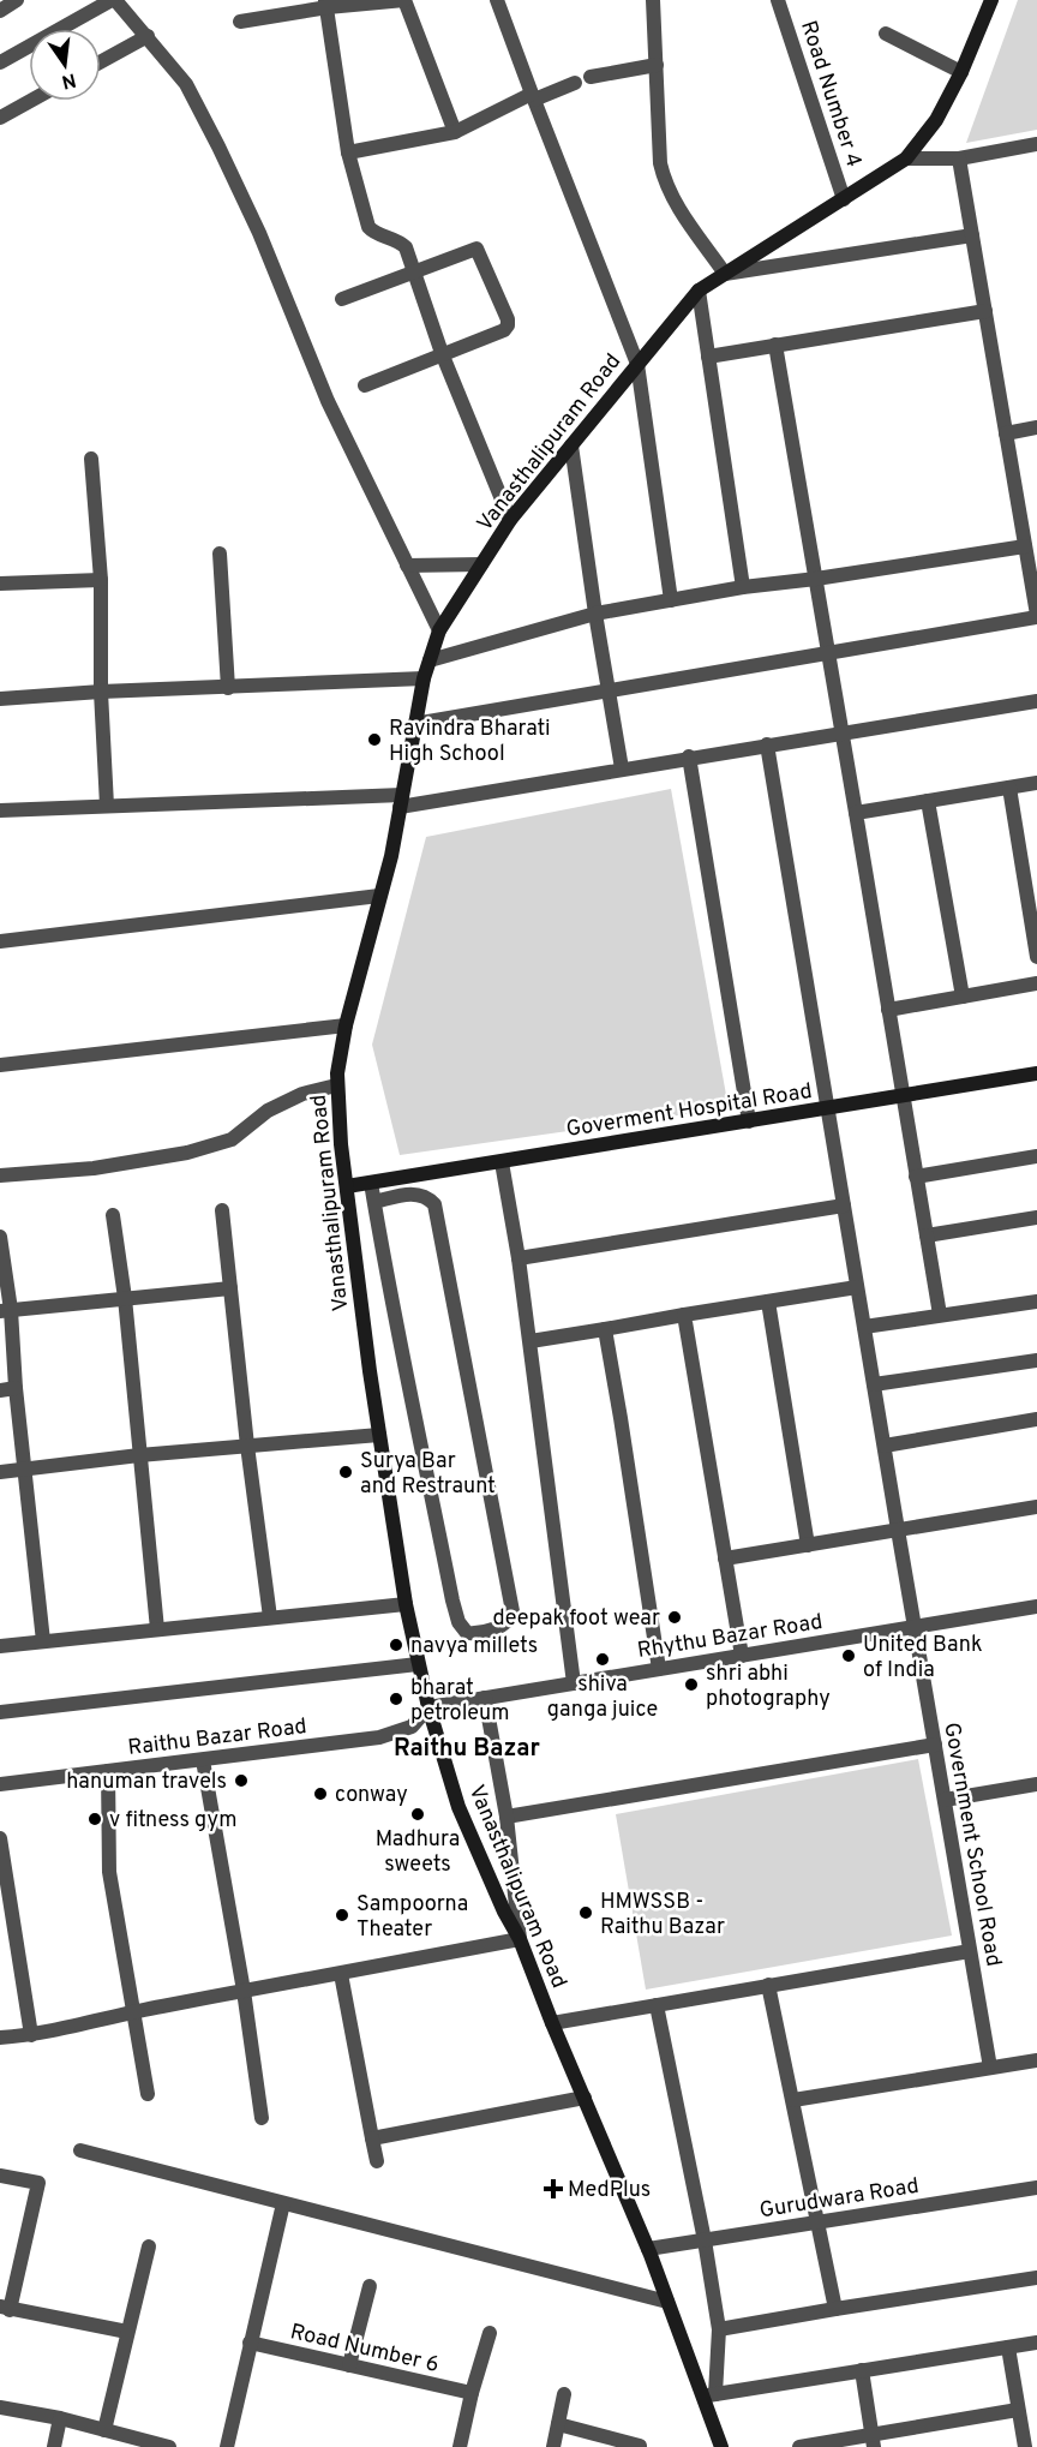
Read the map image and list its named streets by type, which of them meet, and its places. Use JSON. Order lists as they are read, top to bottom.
{
  "streets": {
    "street": [
      "Road Number 4",
      "Vanasthalipuram Road",
      "Goverment Hospital Road",
      "Rhythu Bazar Road",
      "Raithu Bazar Road",
      "Government School Road",
      "Gurudwara Road",
      "Road Number 6"
    ]
  },
  "crossings": [
    ["Road Number 4", "Vanasthalipuram Road"],
    ["Vanasthalipuram Road", "Goverment Hospital Road"],
    ["Vanasthalipuram Road", "Rhythu Bazar Road"],
    ["Vanasthalipuram Road", "Raithu Bazar Road"],
    ["Vanasthalipuram Road", "Gurudwara Road"],
    ["Goverment Hospital Road", "Government School Road"],
    ["Rhythu Bazar Road", "Raithu Bazar Road"],
    ["Rhythu Bazar Road", "Government School Road"]
  ],
  "districts": ["Raithu Bazar"],
  "places": {
    "other": [
      "Ravindra Bharati High School",
      "Surya Bar and Restraunt",
      "deepak foot wear",
      "navya millets",
      "United Bank of India",
      "shiva ganga juice",
      "shri abhi photography",
      "bharat petroleum",
      "hanuman travels",
      "conway",
      "Madhura sweets",
      "v fitness gym",
      "HMWSSB - Raithu Bazar",
      "Sampoorna Theater"
    ],
    "health": ["MedPlus"]
  },
  "north": "bottom"
}
